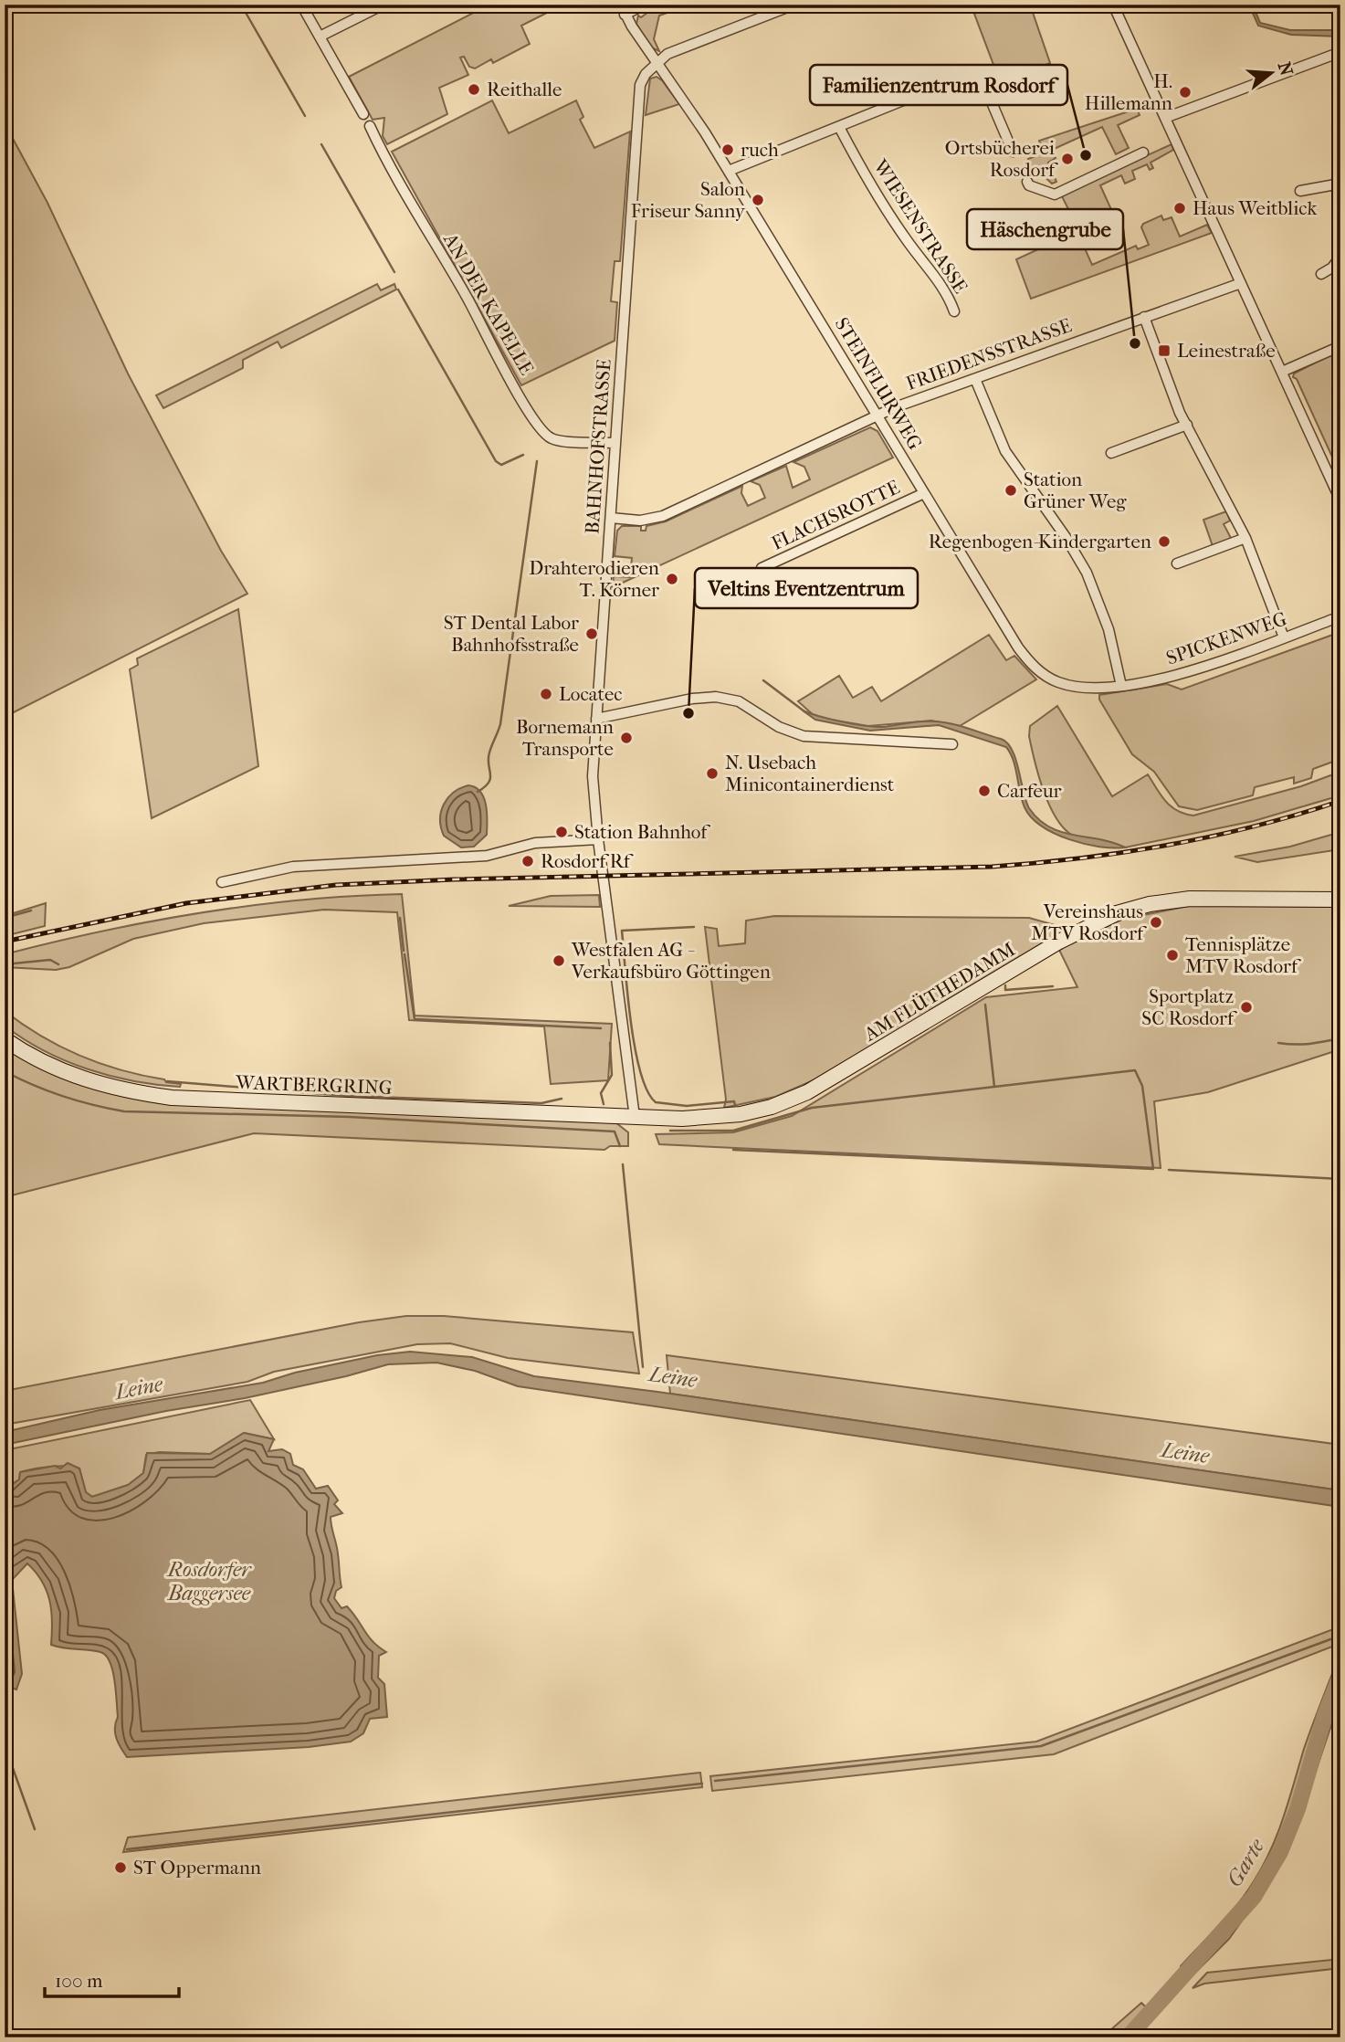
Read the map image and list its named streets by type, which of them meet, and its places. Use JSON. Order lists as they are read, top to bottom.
{
  "streets": {
    "main road": ["AM FLÜTHEDAMM", "WARTBERGRING"],
    "street": [
      "WIESENSTRASSE",
      "AN DER KAPELLE",
      "FRIEDENSSTRASSE",
      "STEINFLURWEG",
      "BAHNHOFSTRASSE",
      "FLACHSROTTE",
      "SPICKENWEG"
    ]
  },
  "crossings": [
    ["AN DER KAPELLE", "BAHNHOFSTRASSE"],
    ["FRIEDENSSTRASSE", "STEINFLURWEG"],
    ["FRIEDENSSTRASSE", "BAHNHOFSTRASSE"],
    ["STEINFLURWEG", "BAHNHOFSTRASSE"],
    ["STEINFLURWEG", "FLACHSROTTE"],
    ["STEINFLURWEG", "SPICKENWEG"],
    ["BAHNHOFSTRASSE", "AM FLÜTHEDAMM"],
    ["BAHNHOFSTRASSE", "WARTBERGRING"],
    ["AM FLÜTHEDAMM", "WARTBERGRING"]
  ],
  "water": ["Leine", "Rosdorfer Baggersee", "Garte"],
  "places": {
    "other": [
      "Reithalle",
      "H. Hillemann",
      "ruch",
      "Familienzentrum Rosdorf",
      "Ortsbücherei Rosdorf",
      "Salon Friseur Sanny",
      "Haus Weitblick",
      "Häschengrube",
      "Station Grüner Weg",
      "Regenbogen-Kindergarten",
      "Drahterodieren T. Körner",
      "ST Dental Labor Bahnhofsstraße",
      "Locatec",
      "Veltins Eventzentrum",
      "Bornemann Transporte",
      "N. Usebach Minicontainerdienst",
      "Carfeur",
      "Station Bahnhof",
      "Rosdorf Rf",
      "Vereinshaus MTV Rosdorf",
      "Tennisplätze MTV Rosdorf",
      "Westfalen AG - Verkaufsbüro Göttingen",
      "Sportplatz SC Rosdorf",
      "ST Oppermann"
    ],
    "transit": ["Leinestraße"]
  },
  "scale_bar": "100 m",
  "north": "right"
}
